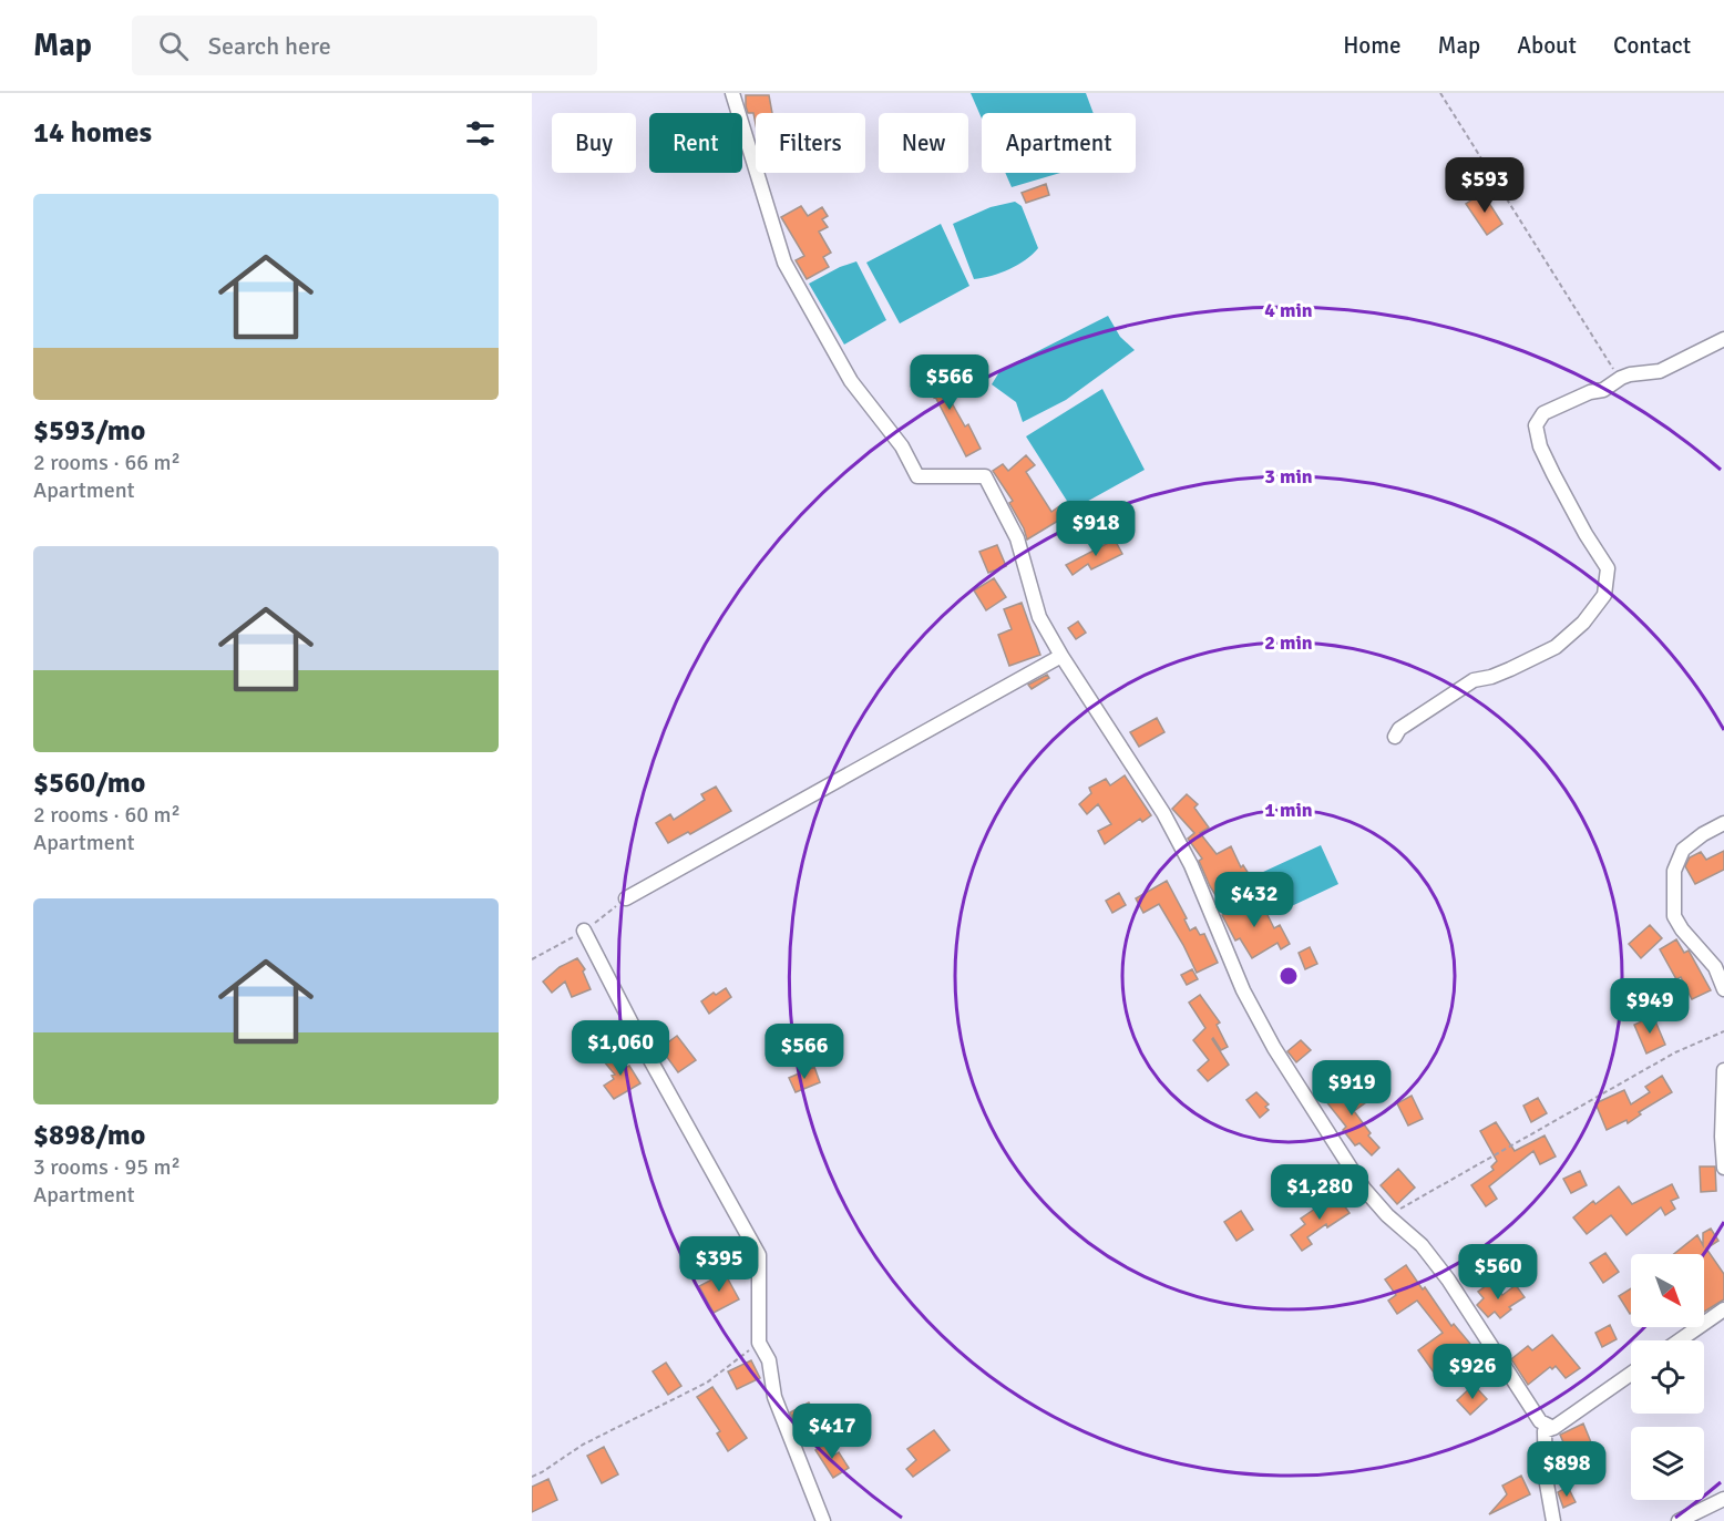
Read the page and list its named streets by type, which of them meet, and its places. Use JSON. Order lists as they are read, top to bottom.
{
  "north": "bottom right",
  "page": {
    "header": "Map",
    "search": "Search here",
    "nav": [
      "Home",
      "Map",
      "About",
      "Contact"
    ],
    "heading": "14 homes",
    "chip": [
      "Buy",
      "Rent",
      "Filters",
      "New",
      "Apartment"
    ],
    "price": [
      "$593",
      "$566",
      "$918",
      "$432",
      "$949",
      "$1,060",
      "$566",
      "$919",
      "$1,280",
      "$395",
      "$560",
      "$926",
      "$417",
      "$898"
    ],
    "list": [
      {
        "name": "$593/mo",
        "note": "2 rooms · 66 m² · Apartment"
      },
      {
        "name": "$560/mo",
        "note": "2 rooms · 60 m² · Apartment"
      },
      {
        "name": "$898/mo",
        "note": "3 rooms · 95 m² · Apartment"
      }
    ]
  },
  "rings": [
    "4 min",
    "3 min",
    "2 min",
    "1 min"
  ]
}
